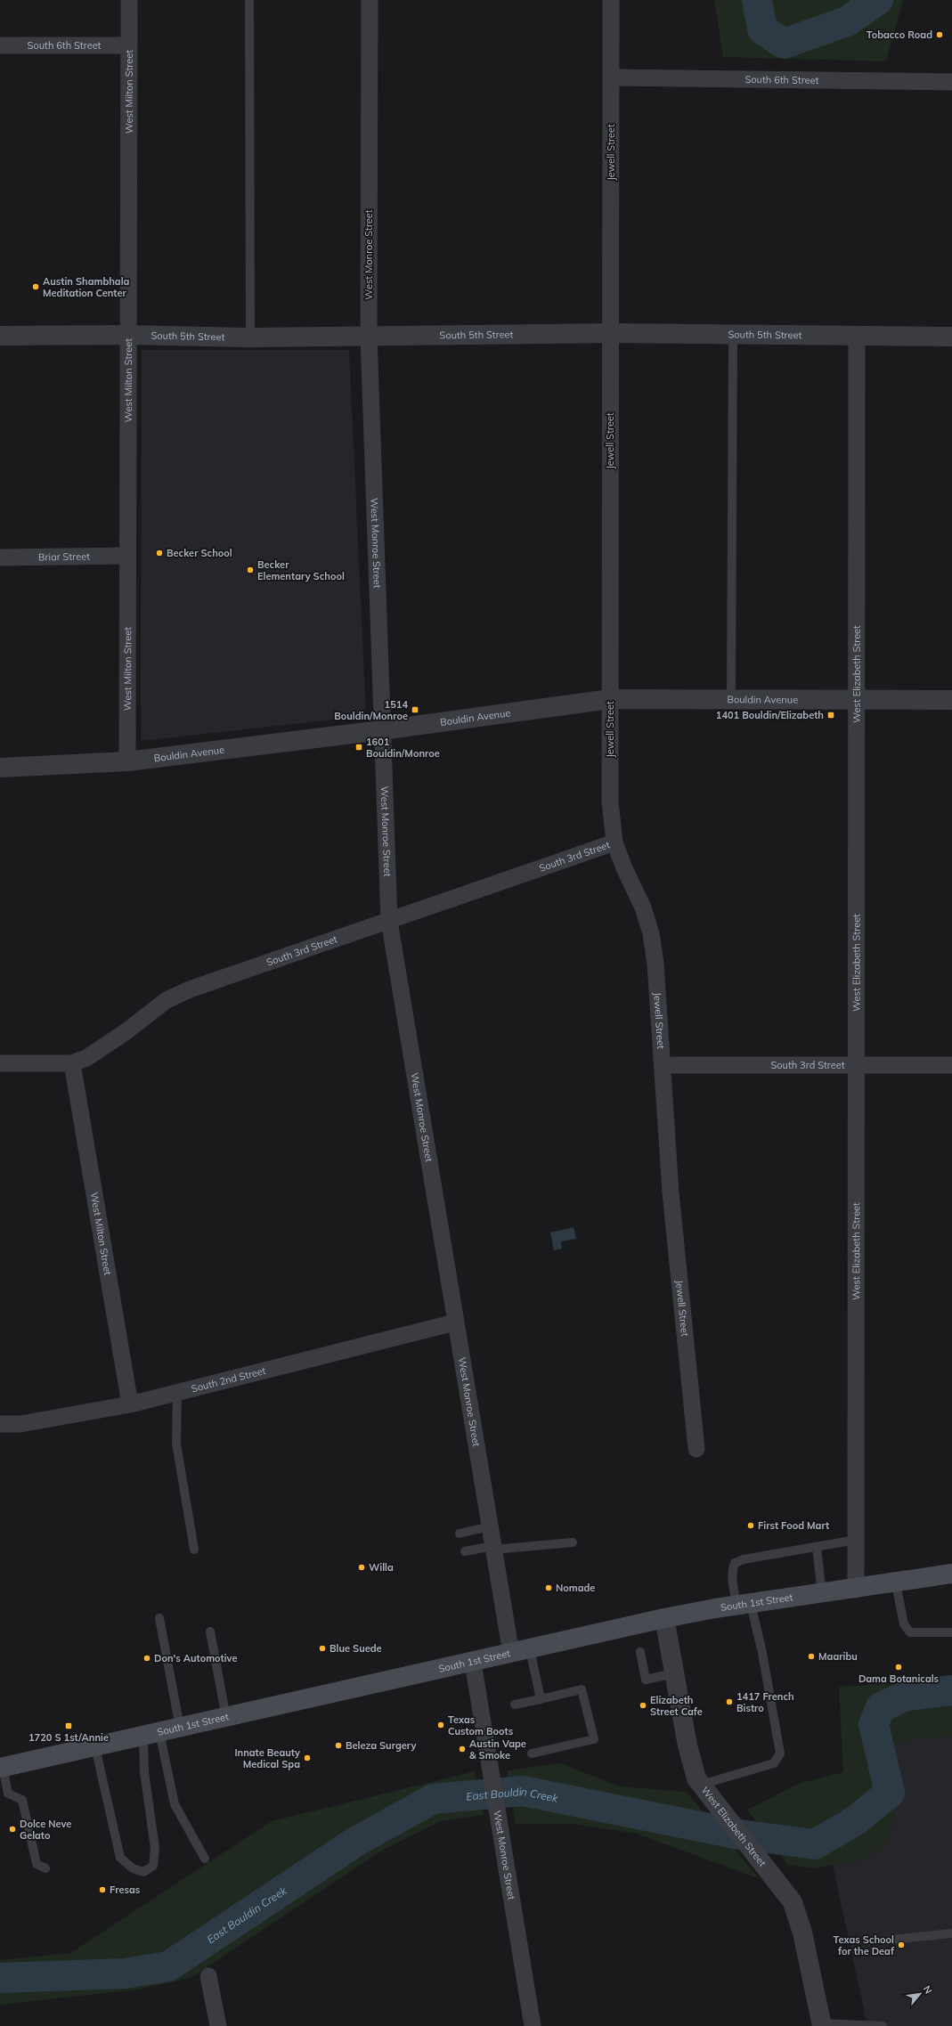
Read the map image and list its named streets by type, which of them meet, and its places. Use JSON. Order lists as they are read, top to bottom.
{
  "streets": {
    "main road": ["South 1st Street"],
    "street": [
      "South 6th Street",
      "West Milton Street",
      "Jewell Street",
      "West Monroe Street",
      "South 5th Street",
      "Briar Street",
      "West Elizabeth Street",
      "Bouldin Avenue",
      "South 3rd Street",
      "South 2nd Street"
    ]
  },
  "crossings": [
    ["South 6th Street", "West Milton Street"],
    ["South 6th Street", "Jewell Street"],
    ["West Milton Street", "South 5th Street"],
    ["West Milton Street", "Briar Street"],
    ["West Milton Street", "Bouldin Avenue"],
    ["West Milton Street", "South 3rd Street"],
    ["West Milton Street", "South 2nd Street"],
    ["Jewell Street", "South 5th Street"],
    ["Jewell Street", "Bouldin Avenue"],
    ["Jewell Street", "South 3rd Street"],
    ["West Monroe Street", "South 5th Street"],
    ["West Monroe Street", "Bouldin Avenue"],
    ["West Monroe Street", "South 3rd Street"],
    ["West Monroe Street", "South 2nd Street"],
    ["West Monroe Street", "South 1st Street"],
    ["South 5th Street", "West Elizabeth Street"],
    ["West Elizabeth Street", "Bouldin Avenue"],
    ["West Elizabeth Street", "South 3rd Street"],
    ["West Elizabeth Street", "South 1st Street"]
  ],
  "water": ["East Bouldin Creek"],
  "places": {
    "other": [
      "Tobacco Road",
      "Austin Shambhala Meditation Center",
      "Becker School",
      "Becker Elementary School",
      "First Food Mart",
      "Willa",
      "Nomade",
      "Blue Suede",
      "Maaribu",
      "Don's Automotive",
      "Dama Botanicals",
      "1417 French Bistro",
      "Elizabeth Street Cafe",
      "Texas Custom Boots",
      "Beleza Surgery",
      "Austin Vape & Smoke",
      "Innate Beauty Medical Spa",
      "Dolce Neve Gelato",
      "Fresas",
      "Texas School for the Deaf"
    ],
    "transit": [
      "1514 Bouldin/Monroe",
      "1401 Bouldin/Elizabeth",
      "1601 Bouldin/Monroe",
      "1720 S 1st/Annie"
    ]
  },
  "north": "top right"
}
